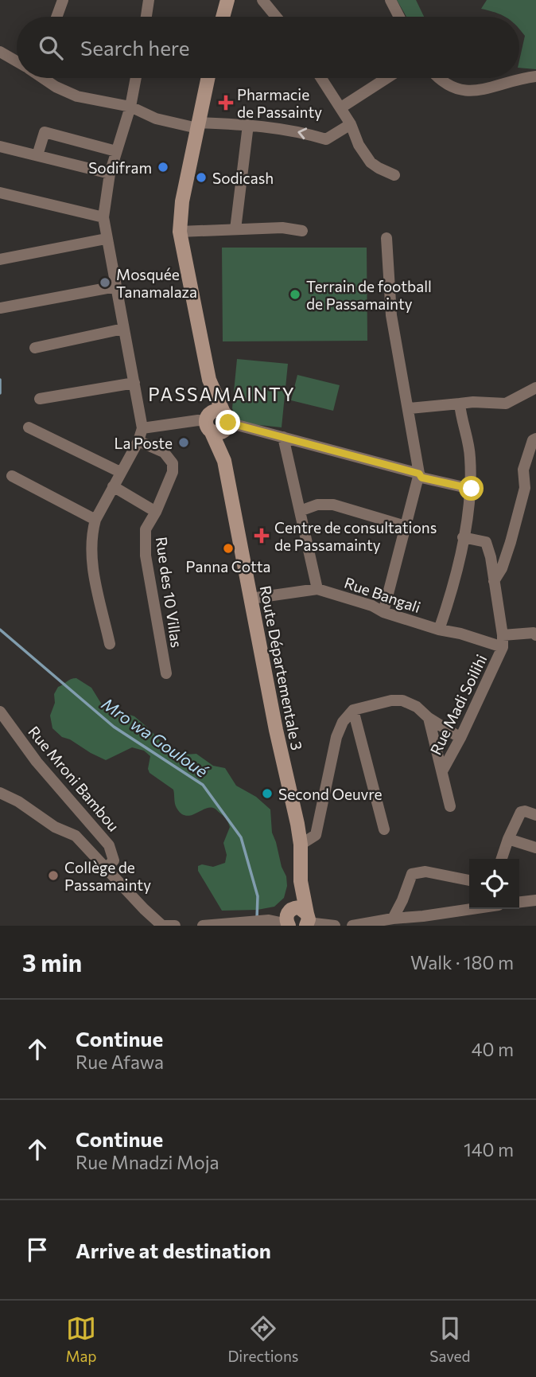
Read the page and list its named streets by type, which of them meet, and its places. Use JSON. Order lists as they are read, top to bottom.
{
  "streets": {
    "main road": ["Route Départementale 3"],
    "street": [
      "Rue des 10 Villas",
      "Rue Bangali",
      "Rue Madi Soilihi",
      "Rue Mroni Bambou"
    ]
  },
  "crossings": [
    ["Rue Bangali", "Route Départementale 3"],
    ["Rue Bangali", "Rue Madi Soilihi"]
  ],
  "districts": ["PASSAMAINTY"],
  "water": ["Mro wa Gouloué"],
  "places": {
    "health": ["Pharmacie de Passainty", "Centre de consultations de Passamainty"],
    "other": [
      "Sodifram",
      "Sodicash",
      "Mosquée Tanamalaza",
      "Terrain de football de Passamainty",
      "La Poste",
      "Panna Cotta",
      "Second Oeuvre",
      "Collège de Passamainty"
    ]
  },
  "page": {
    "search": "Search here",
    "heading": ["3 min", "Walk · 180 m"],
    "list": [
      ["Continue", "Rue Afawa", "40 m"],
      ["Continue", "Rue Mnadzi Moja", "140 m"],
      "Arrive at destination"
    ],
    "nav": ["Map", "Directions", "Saved"]
  }
}
